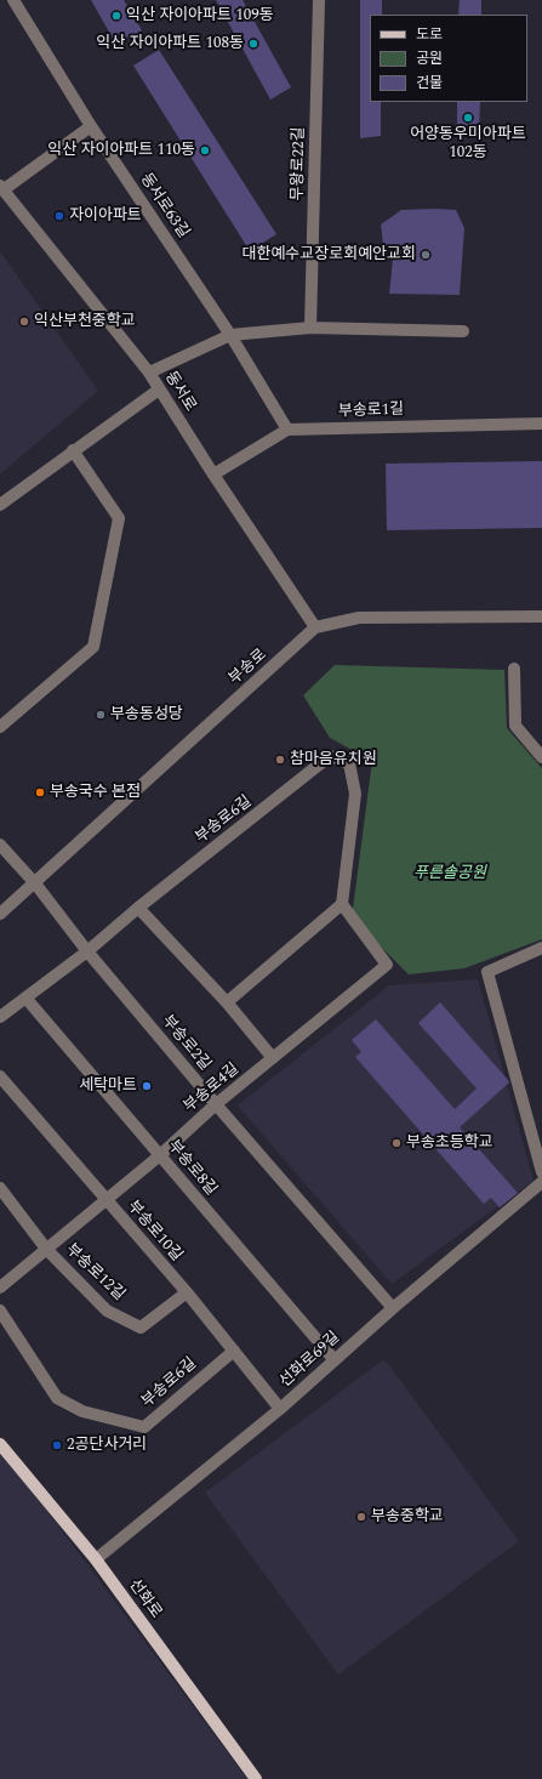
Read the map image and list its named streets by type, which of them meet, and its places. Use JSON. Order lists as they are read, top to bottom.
{
  "streets": {
    "main road": ["선화로"],
    "street": [
      "무왕로22길",
      "동서로63길",
      "동서로",
      "부송로1길",
      "부송로",
      "부송로6길",
      "부송로2길",
      "부송로4길",
      "부송로8길",
      "부송로10길",
      "부송로12길",
      "선화로69길"
    ]
  },
  "crossings": [
    ["동서로63길", "부송로1길"],
    ["동서로", "부송로1길"],
    ["동서로", "부송로"],
    ["부송로", "부송로2길"],
    ["부송로6길", "부송로2길"],
    ["부송로6길", "부송로4길"],
    ["부송로6길", "부송로8길"],
    ["부송로6길", "부송로10길"],
    ["부송로2길", "부송로4길"],
    ["부송로2길", "선화로69길"],
    ["부송로4길", "부송로8길"],
    ["부송로4길", "부송로10길"],
    ["부송로4길", "부송로12길"],
    ["부송로8길", "선화로69길"],
    ["부송로10길", "부송로12길"],
    ["부송로10길", "선화로69길"],
    ["선화로69길", "선화로"]
  ],
  "parks": ["푸른솔공원"],
  "places": [
    "익산 자이아파트 109동",
    "익산 자이아파트 108동",
    "어양동우미아파트 102동",
    "익산 자이아파트 110동",
    "자이아파트",
    "대한예수교장로회예안교회",
    "익산부천중학교",
    "부송동성당",
    "참마음유치원",
    "부송국수 본점",
    "세탁마트",
    "부송초등학교",
    "2공단사거리",
    "부송중학교"
  ],
  "legend": ["도로", "공원", "건물"]
}
